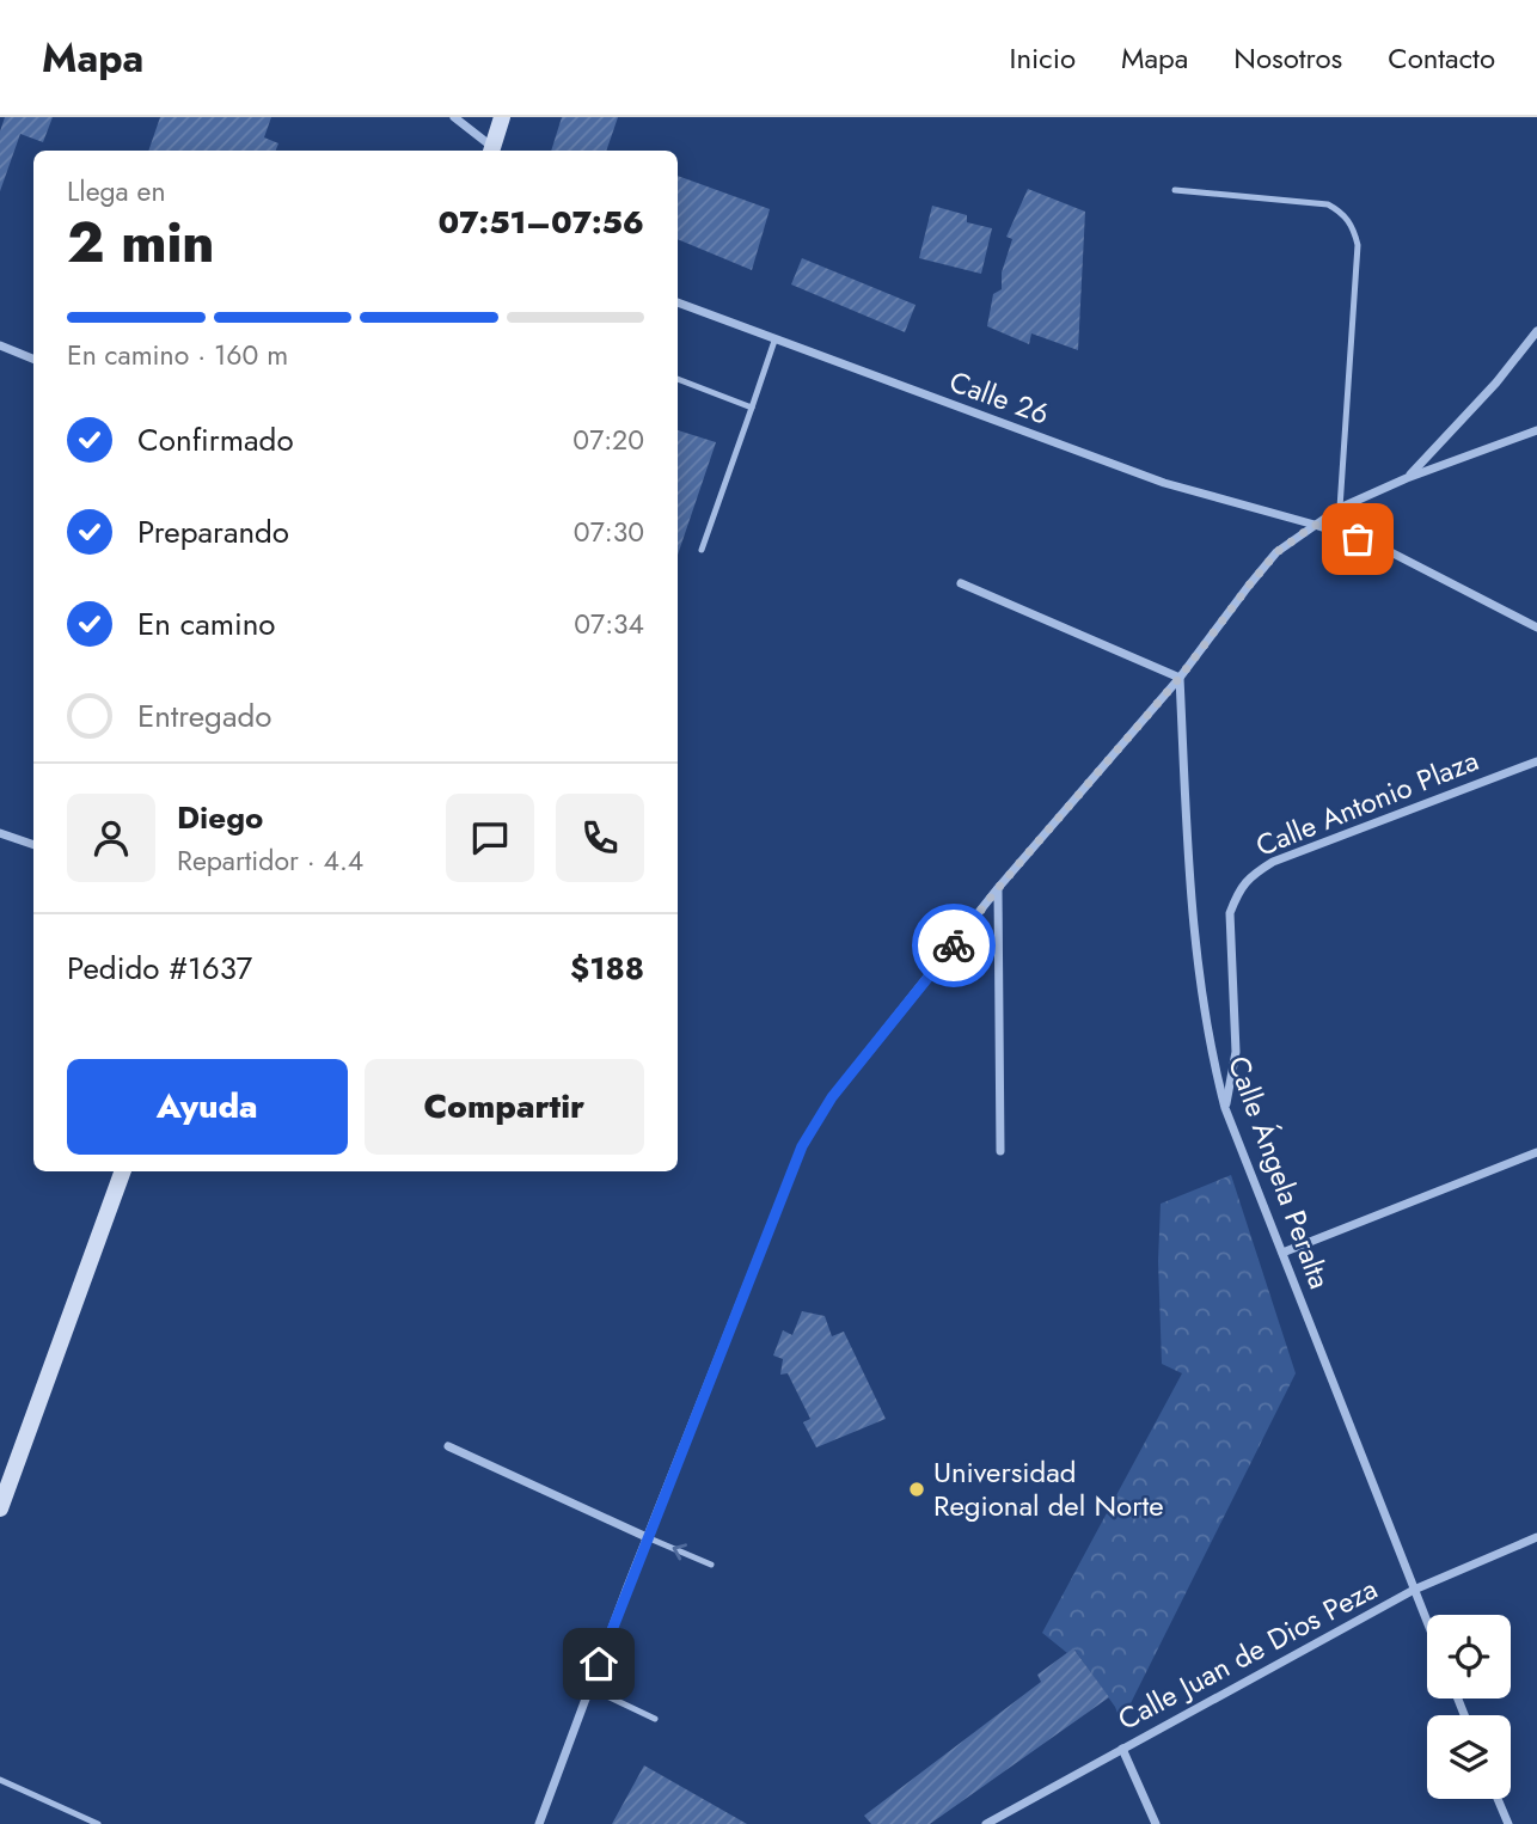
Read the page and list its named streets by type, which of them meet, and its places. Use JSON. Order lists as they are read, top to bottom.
{
  "streets": {
    "street": [
      "Calle 26",
      "Calle Antonio Plaza",
      "Calle Ángela Peralta",
      "Calle Juan de Dios Peza"
    ]
  },
  "crossings": [
    ["Calle Antonio Plaza", "Calle Ángela Peralta"],
    ["Calle Ángela Peralta", "Calle Juan de Dios Peza"]
  ],
  "places": ["Universidad Regional del Norte"],
  "page": {
    "header": "Mapa",
    "nav": [
      "Inicio",
      "Mapa",
      "Nosotros",
      "Contacto"
    ],
    "heading": ["2 min", "Llega en", "07:51–07:56"],
    "panel": [
      "Diego",
      "Repartidor · 4.4",
      "Pedido #1637",
      "$188"
    ],
    "bar": "En camino · 160 m",
    "list": [
      ["Confirmado", "07:20"],
      ["Preparando", "07:30"],
      ["En camino", "07:34"],
      "Entregado"
    ],
    "buttons": ["Ayuda", "Compartir"]
  }
}
